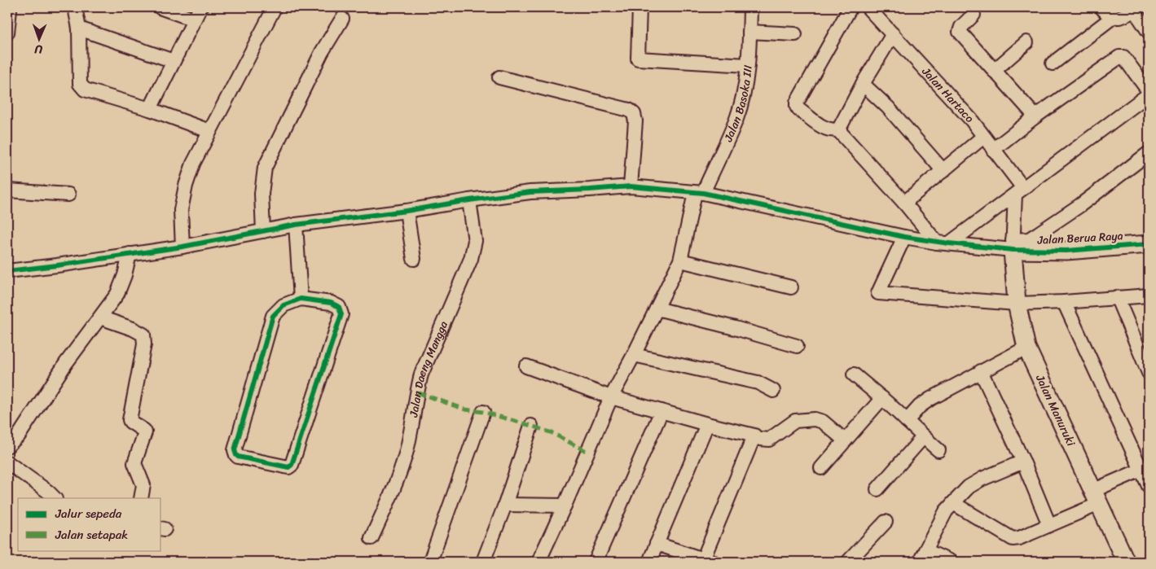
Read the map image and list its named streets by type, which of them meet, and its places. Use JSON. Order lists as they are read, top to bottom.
{
  "streets": {
    "street": [
      "Jalan Hartaco",
      "Jalan Basoka III",
      "Jalan Berua Raya",
      "Jalan Daeng Mangga",
      "Jalan Manuruki"
    ]
  },
  "crossings": [
    ["Jalan Berua Raya", "Jalan Manuruki"]
  ],
  "legend": ["Jalur sepeda", "Jalan setapak"],
  "north": "bottom"
}
